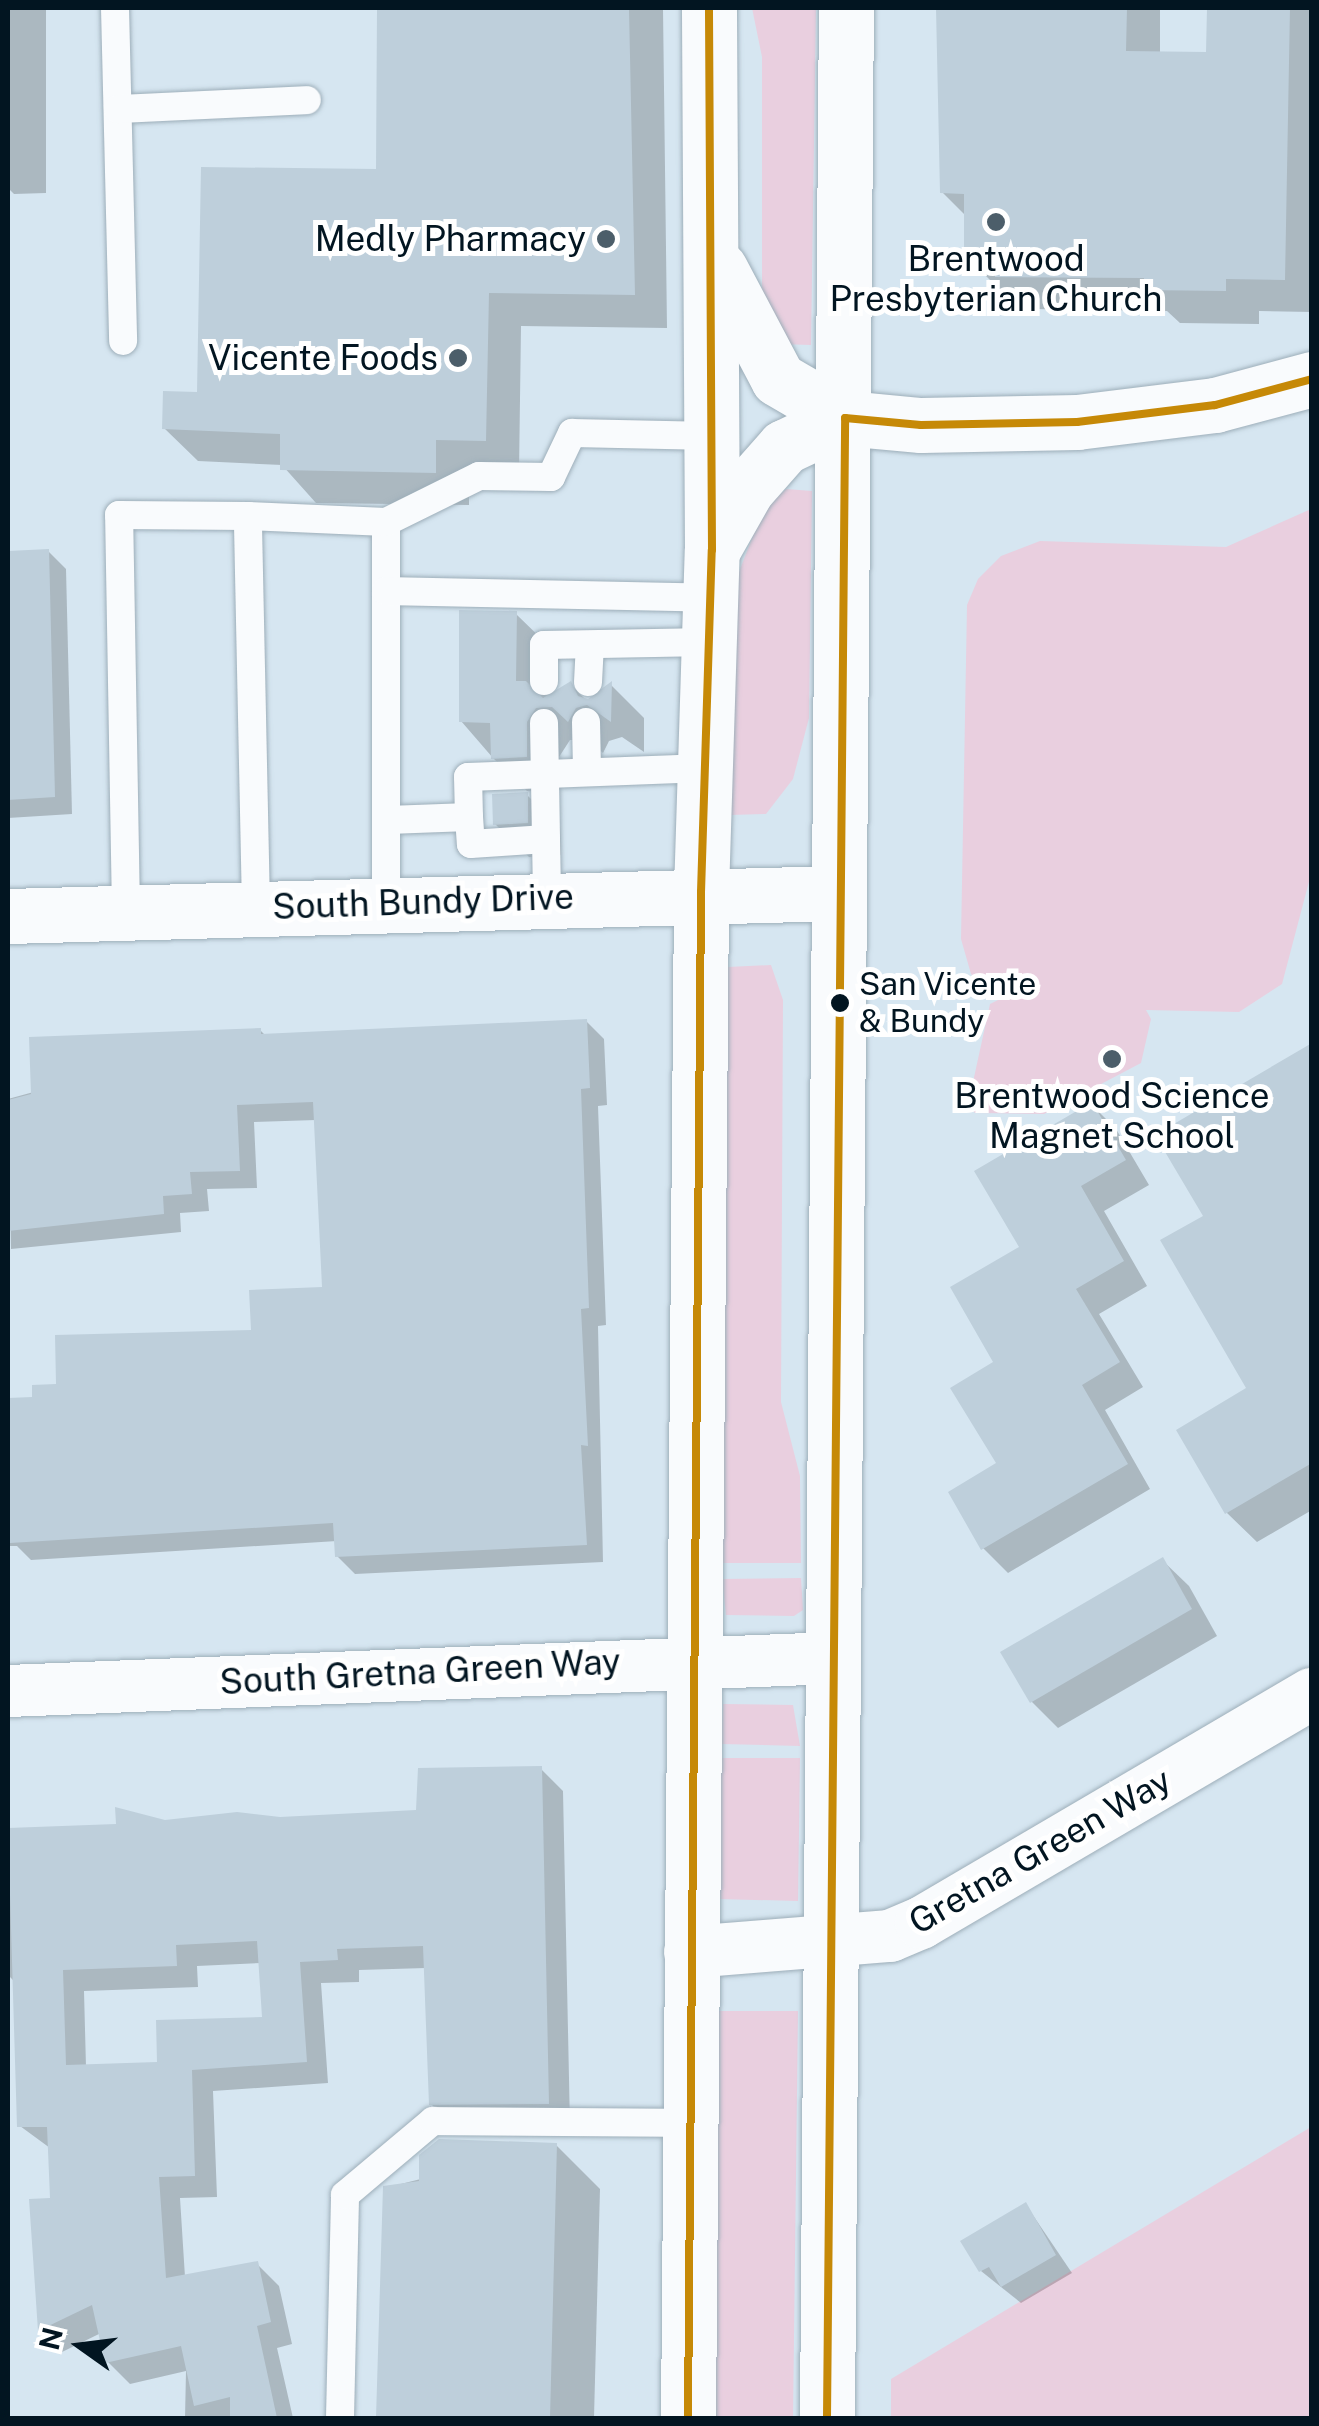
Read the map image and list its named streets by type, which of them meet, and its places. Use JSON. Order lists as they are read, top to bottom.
{
  "streets": {
    "main road": ["South Bundy Drive"],
    "street": ["South Gretna Green Way", "Gretna Green Way"]
  },
  "places": [
    "Brentwood Presbyterian Church",
    "Medly Pharmacy",
    "Vicente Foods",
    "San Vicente & Bundy",
    "Brentwood Science Magnet School"
  ],
  "north": "left"
}
